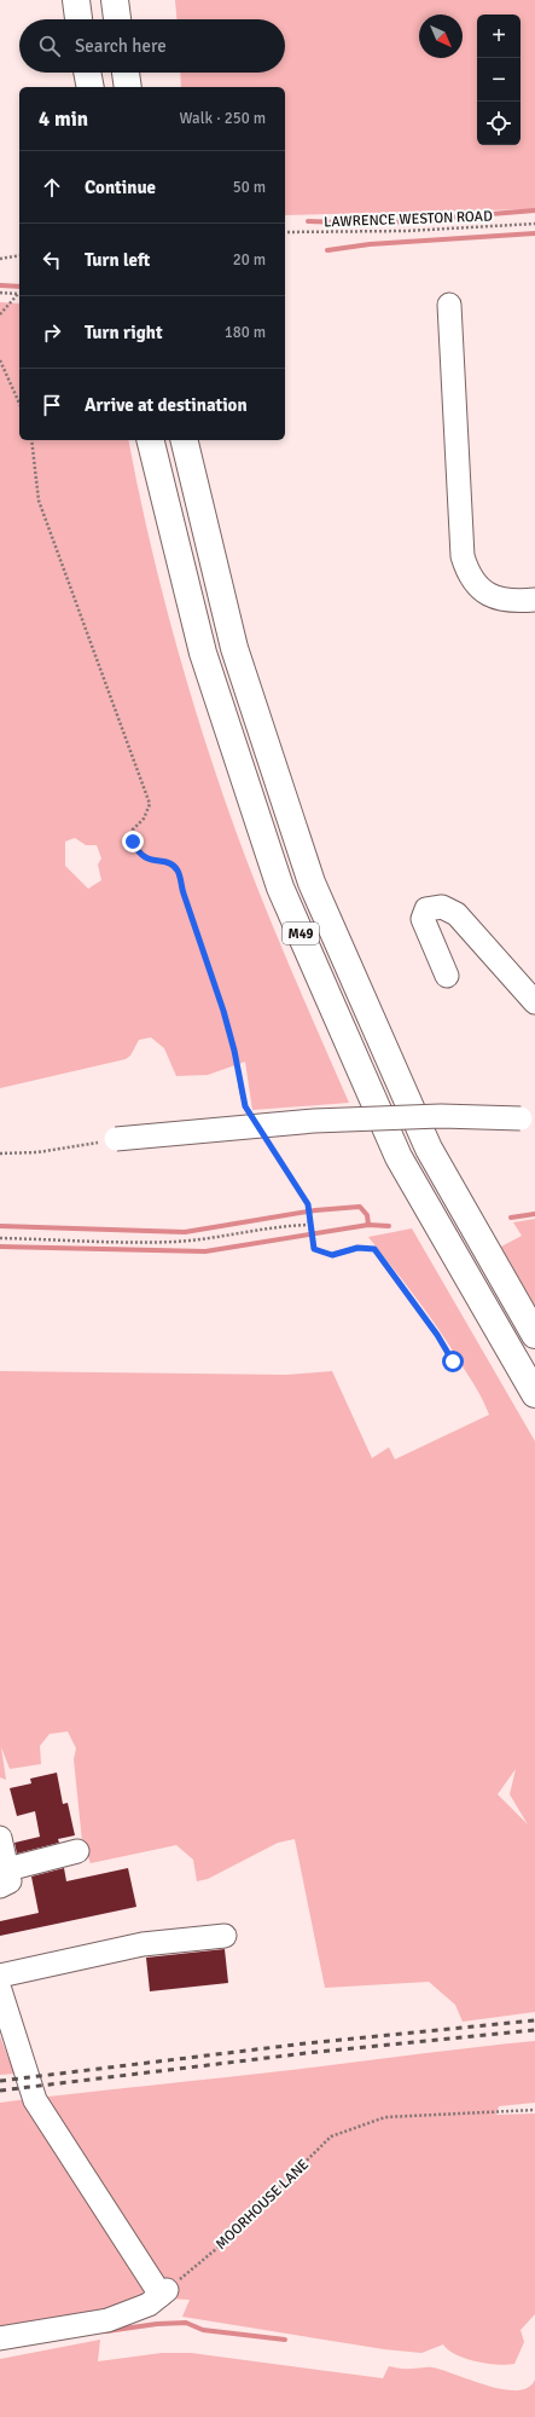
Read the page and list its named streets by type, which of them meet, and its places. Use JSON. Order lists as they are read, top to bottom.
{
  "streets": {
    "highway": ["M49"],
    "path": ["LAWRENCE WESTON ROAD", "MOORHOUSE LANE"]
  },
  "north": "bottom right",
  "page": {
    "map_buttons": ["+", "−"],
    "search": "Search here",
    "heading": ["4 min", "Walk · 250 m"],
    "list": [
      ["Continue", "50 m"],
      ["Turn left", "20 m"],
      ["Turn right", "180 m"],
      "Arrive at destination"
    ]
  }
}
